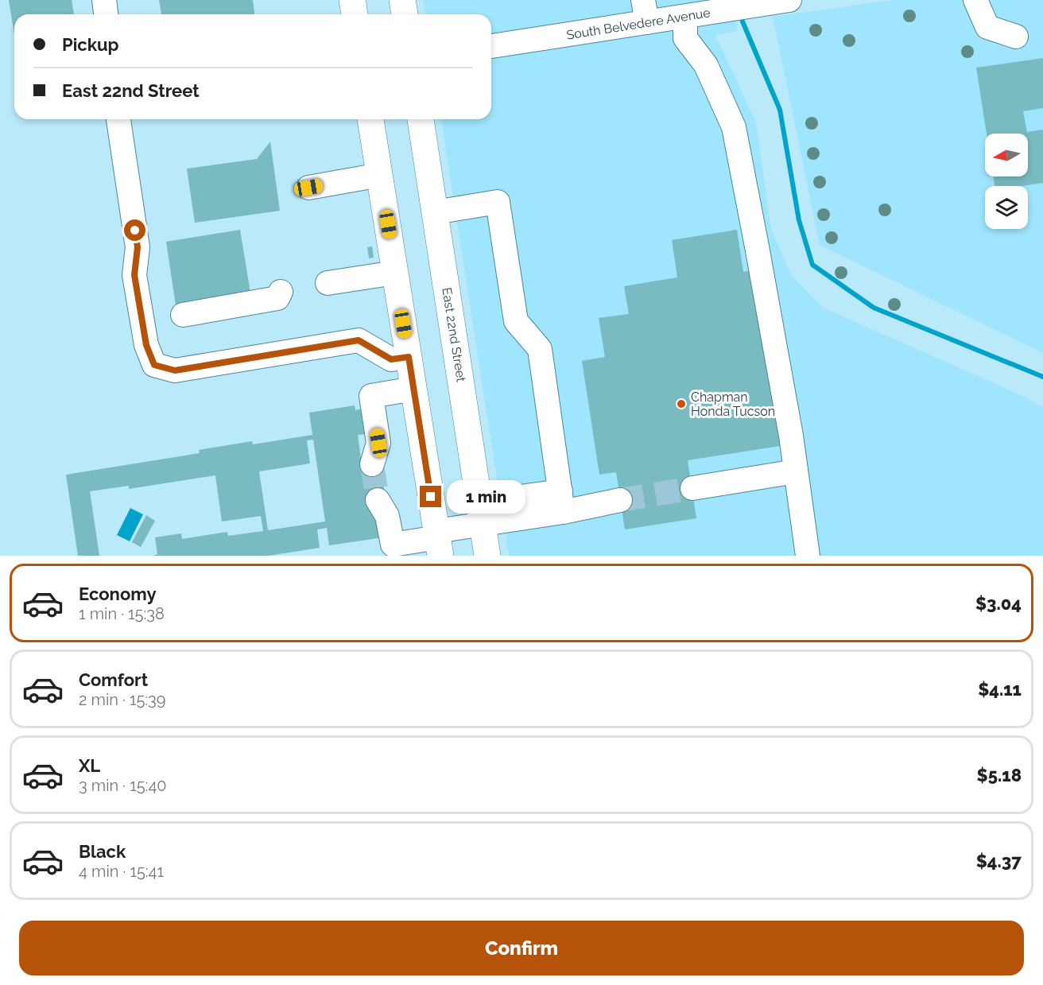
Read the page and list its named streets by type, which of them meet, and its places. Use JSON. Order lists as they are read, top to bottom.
{
  "streets": {
    "main road": ["East 22nd Street"],
    "street": ["South Belvedere Avenue"]
  },
  "places": ["Chapman Honda Tucson"],
  "north": "left",
  "page": {
    "banner": ["Pickup", "East 22nd Street"],
    "bubble": "1 min",
    "list": [
      {
        "name": "Economy",
        "note": "1 min · 15:38",
        "value": "$3.04"
      },
      {
        "name": "Comfort",
        "note": "2 min · 15:39",
        "value": "$4.11"
      },
      {
        "name": "XL",
        "note": "3 min · 15:40",
        "value": "$5.18"
      },
      {
        "name": "Black",
        "note": "4 min · 15:41",
        "value": "$4.37"
      }
    ],
    "buttons": "Confirm"
  }
}
